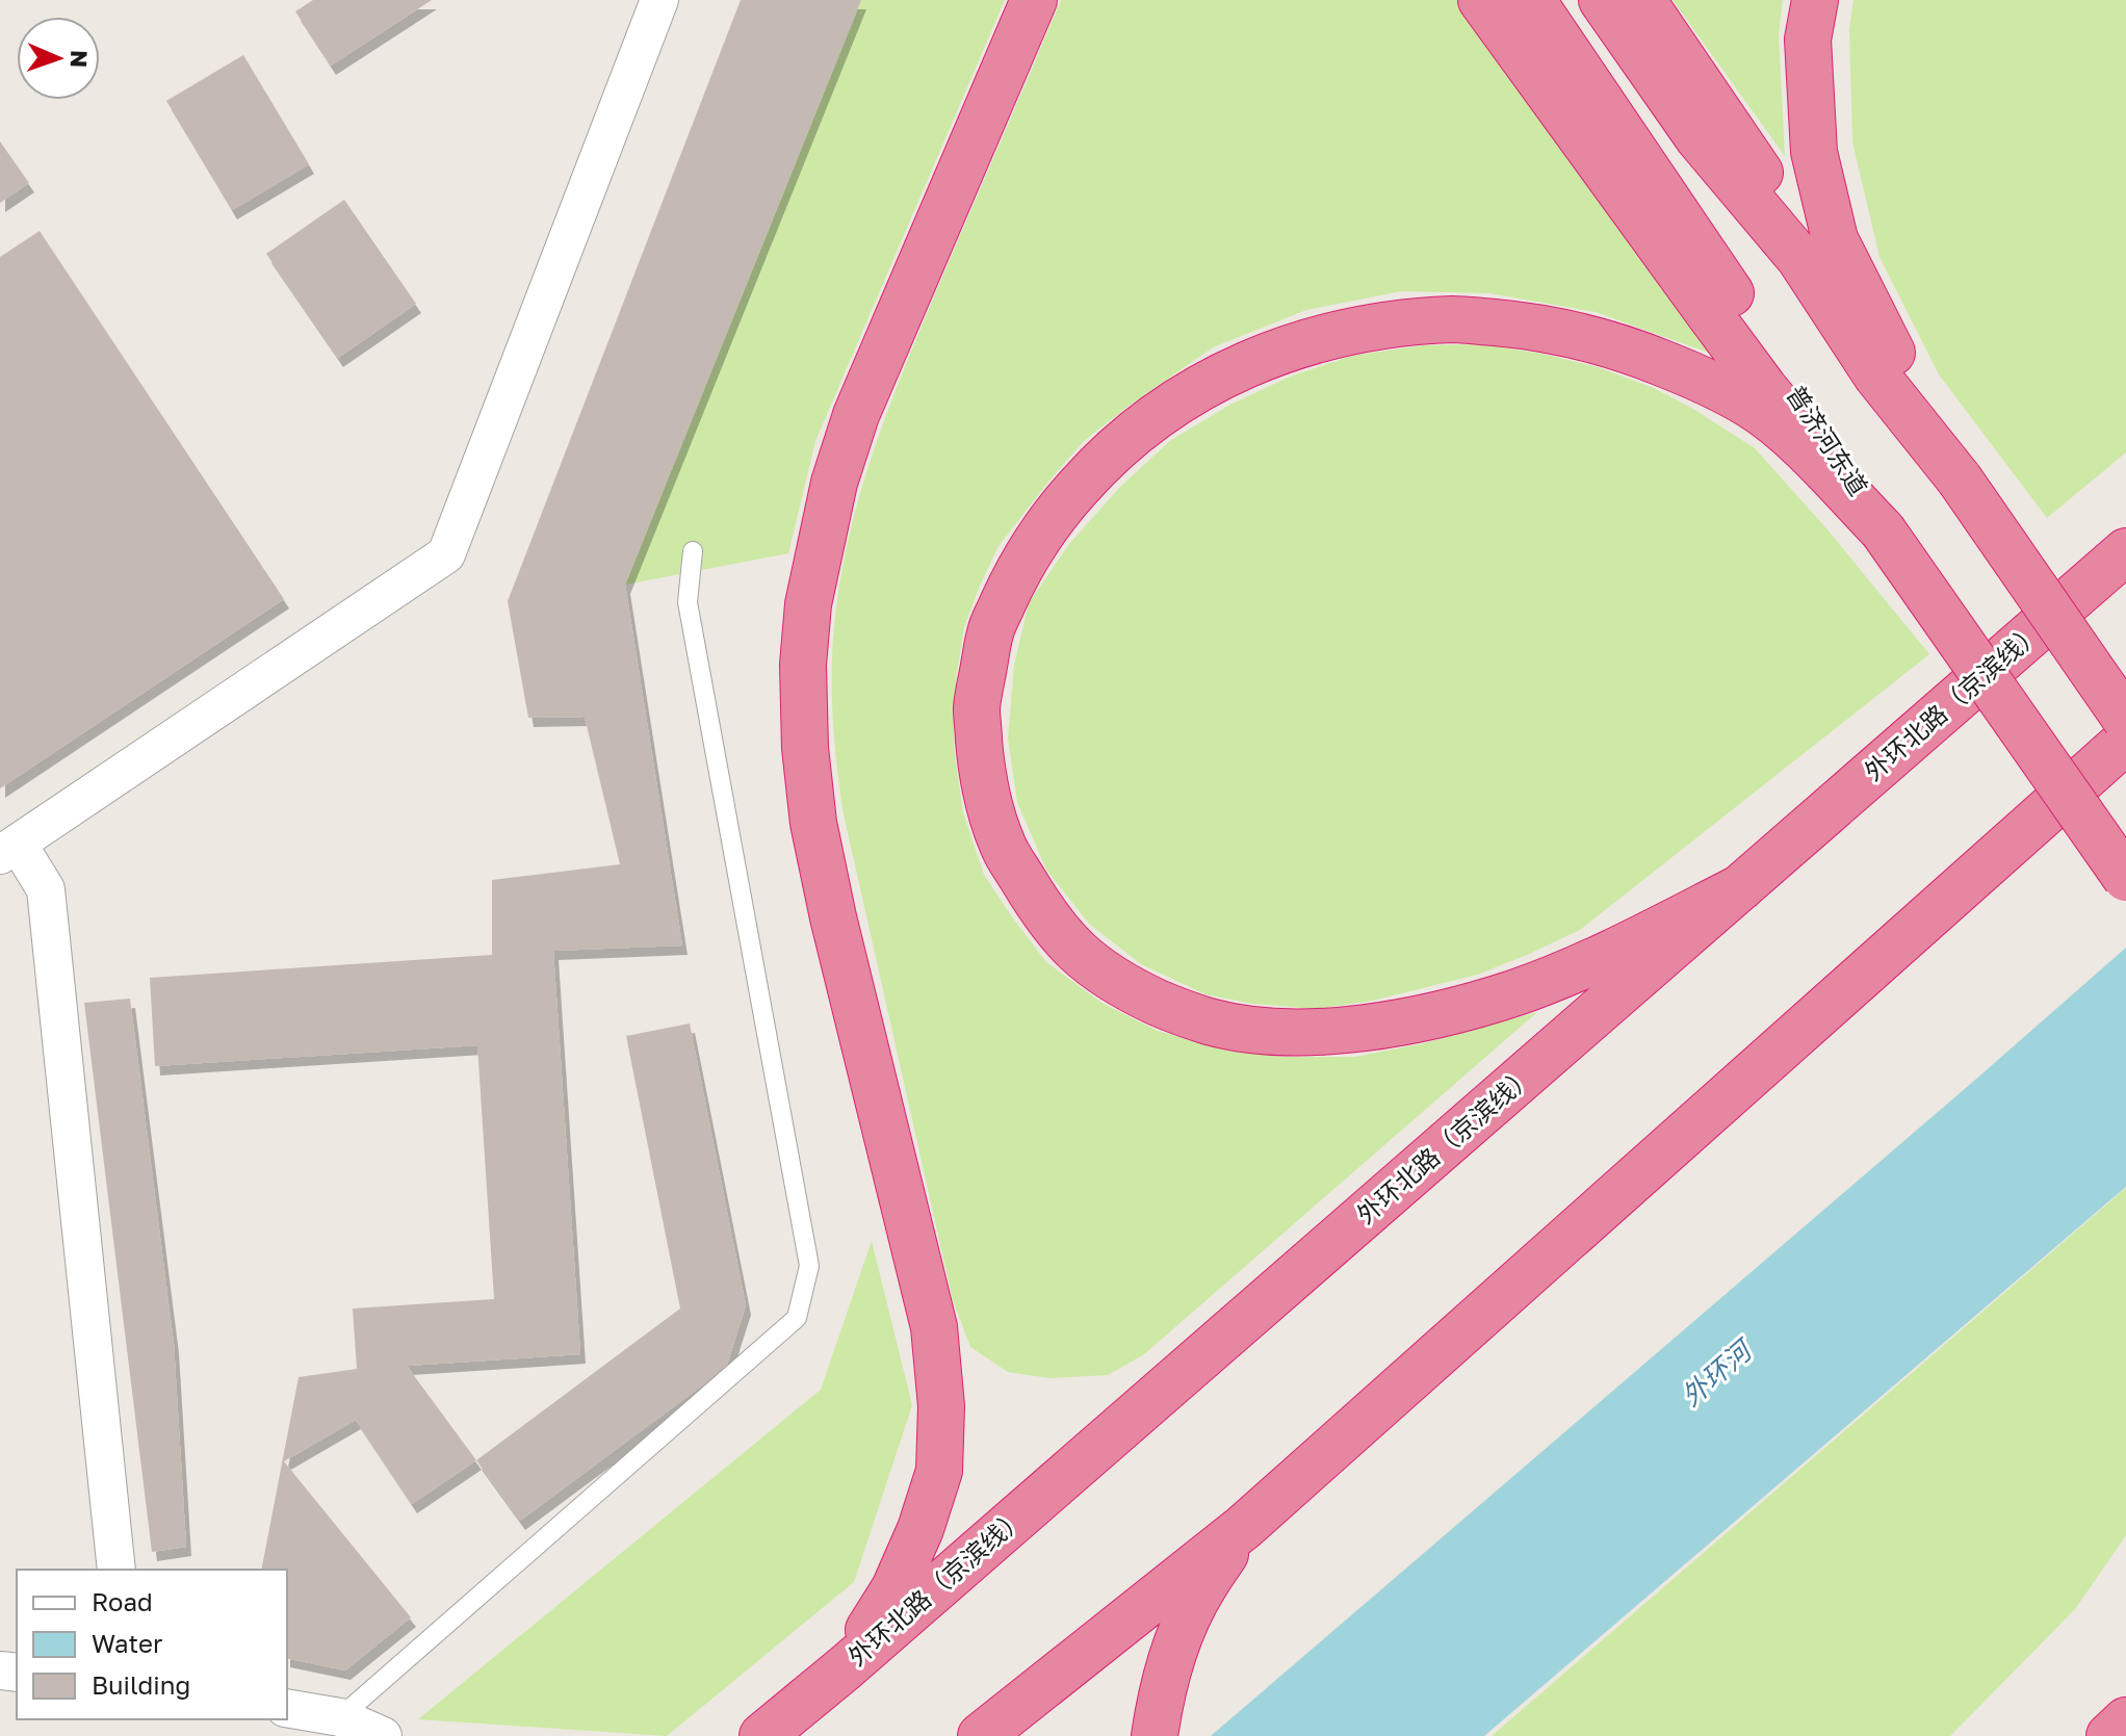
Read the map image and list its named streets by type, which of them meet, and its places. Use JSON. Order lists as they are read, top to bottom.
{
  "streets": {
    "highway": ["普济河东道", "外环北路（京滨线）"]
  },
  "water": ["外环河"],
  "legend": ["Road", "Water", "Building"],
  "north": "right"
}
